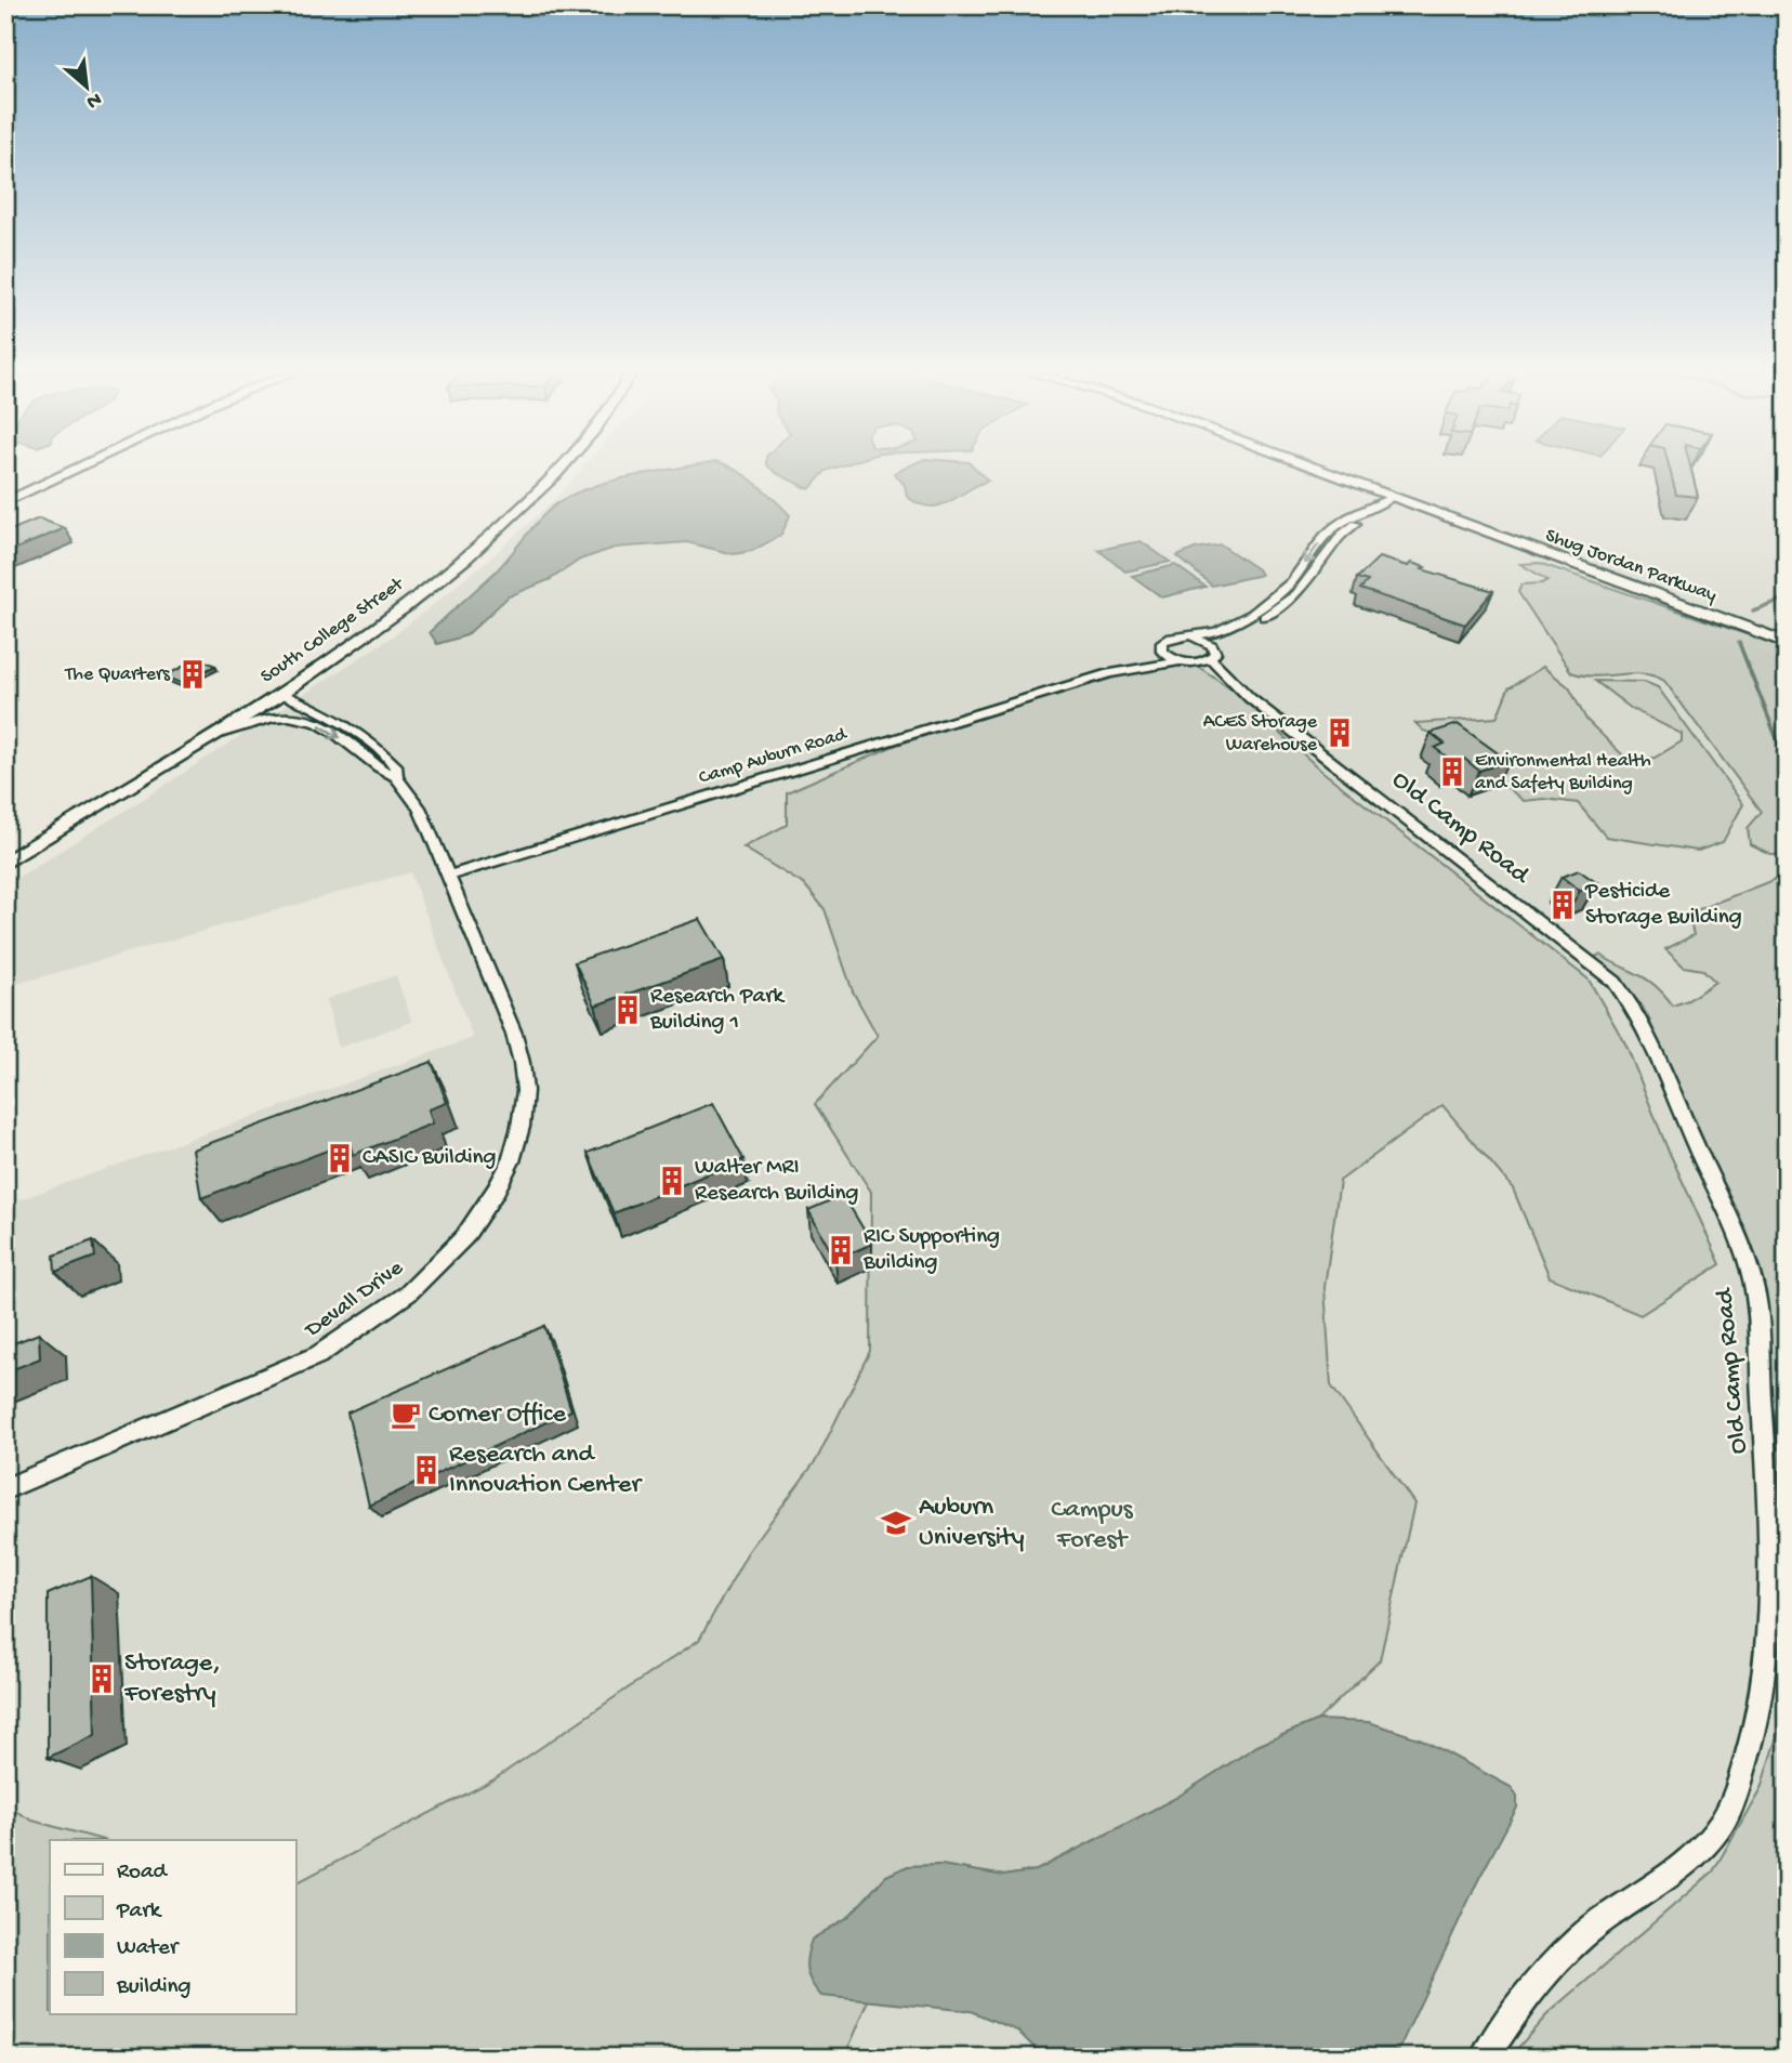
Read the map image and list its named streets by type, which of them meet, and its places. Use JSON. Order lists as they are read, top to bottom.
{
  "streets": {
    "main road": ["Shug Jordan Parkway", "South College Street"],
    "street": ["Camp Auburn Road", "Old Camp Road", "Devall Drive"]
  },
  "crossings": [
    ["South College Street", "Devall Drive"],
    ["Camp Auburn Road", "Old Camp Road"],
    ["Camp Auburn Road", "Devall Drive"]
  ],
  "parks": ["Campus Forest"],
  "places": {
    "building": [
      "The Quarters",
      "ACES Storage Warehouse",
      "Environmental Health and Safety Building",
      "Pesticide Storage Building",
      "Research Park Building 1",
      "CASIC Building",
      "Walter MRI Research Building",
      "RIC Supporting Building",
      "Research and Innovation Center",
      "Storage, Forestry"
    ],
    "cafe": ["Corner Office"],
    "school or university": ["Auburn University"]
  },
  "legend": [
    "Road",
    "Park",
    "Water",
    "Building"
  ],
  "north": "bottom right"
}
